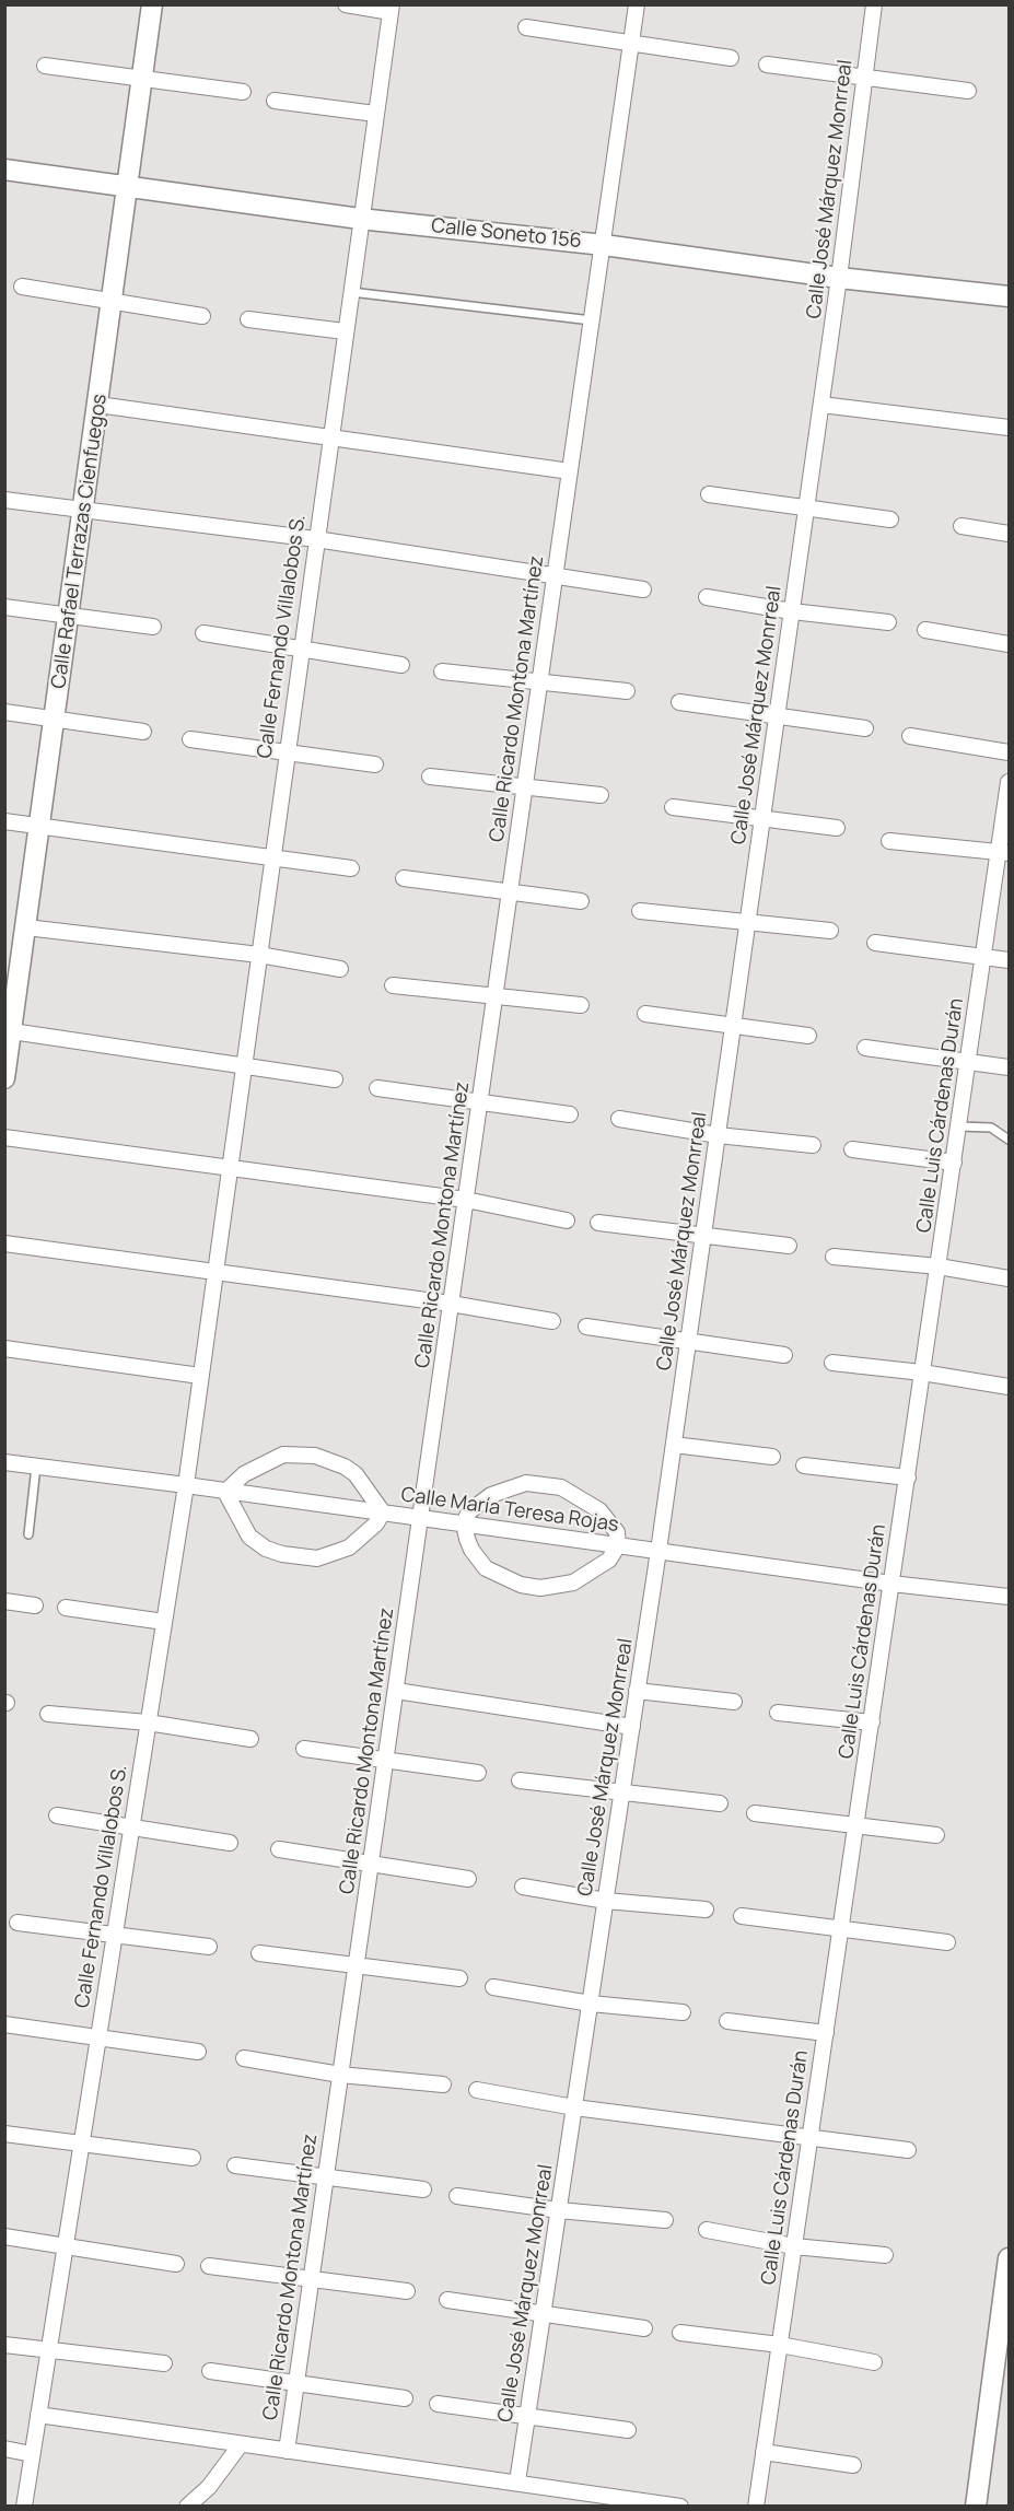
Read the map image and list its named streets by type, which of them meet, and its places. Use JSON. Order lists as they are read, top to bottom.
{
  "streets": {
    "street": [
      "Calle José Márquez Monrreal",
      "Calle Soneto 156",
      "Calle Rafael Terrazas Cienfuegos",
      "Calle Fernando Villalobos S.",
      "Calle Ricardo Montona Martínez",
      "Calle Luis Cárdenas Durán",
      "Calle María Teresa Rojas"
    ]
  },
  "crossings": [
    ["Calle José Márquez Monrreal", "Calle Soneto 156"],
    ["Calle José Márquez Monrreal", "Calle María Teresa Rojas"],
    ["Calle Soneto 156", "Calle Rafael Terrazas Cienfuegos"],
    ["Calle Soneto 156", "Calle Fernando Villalobos S."],
    ["Calle Soneto 156", "Calle Ricardo Montona Martínez"],
    ["Calle Fernando Villalobos S.", "Calle María Teresa Rojas"],
    ["Calle Ricardo Montona Martínez", "Calle María Teresa Rojas"],
    ["Calle Luis Cárdenas Durán", "Calle María Teresa Rojas"]
  ]
}
